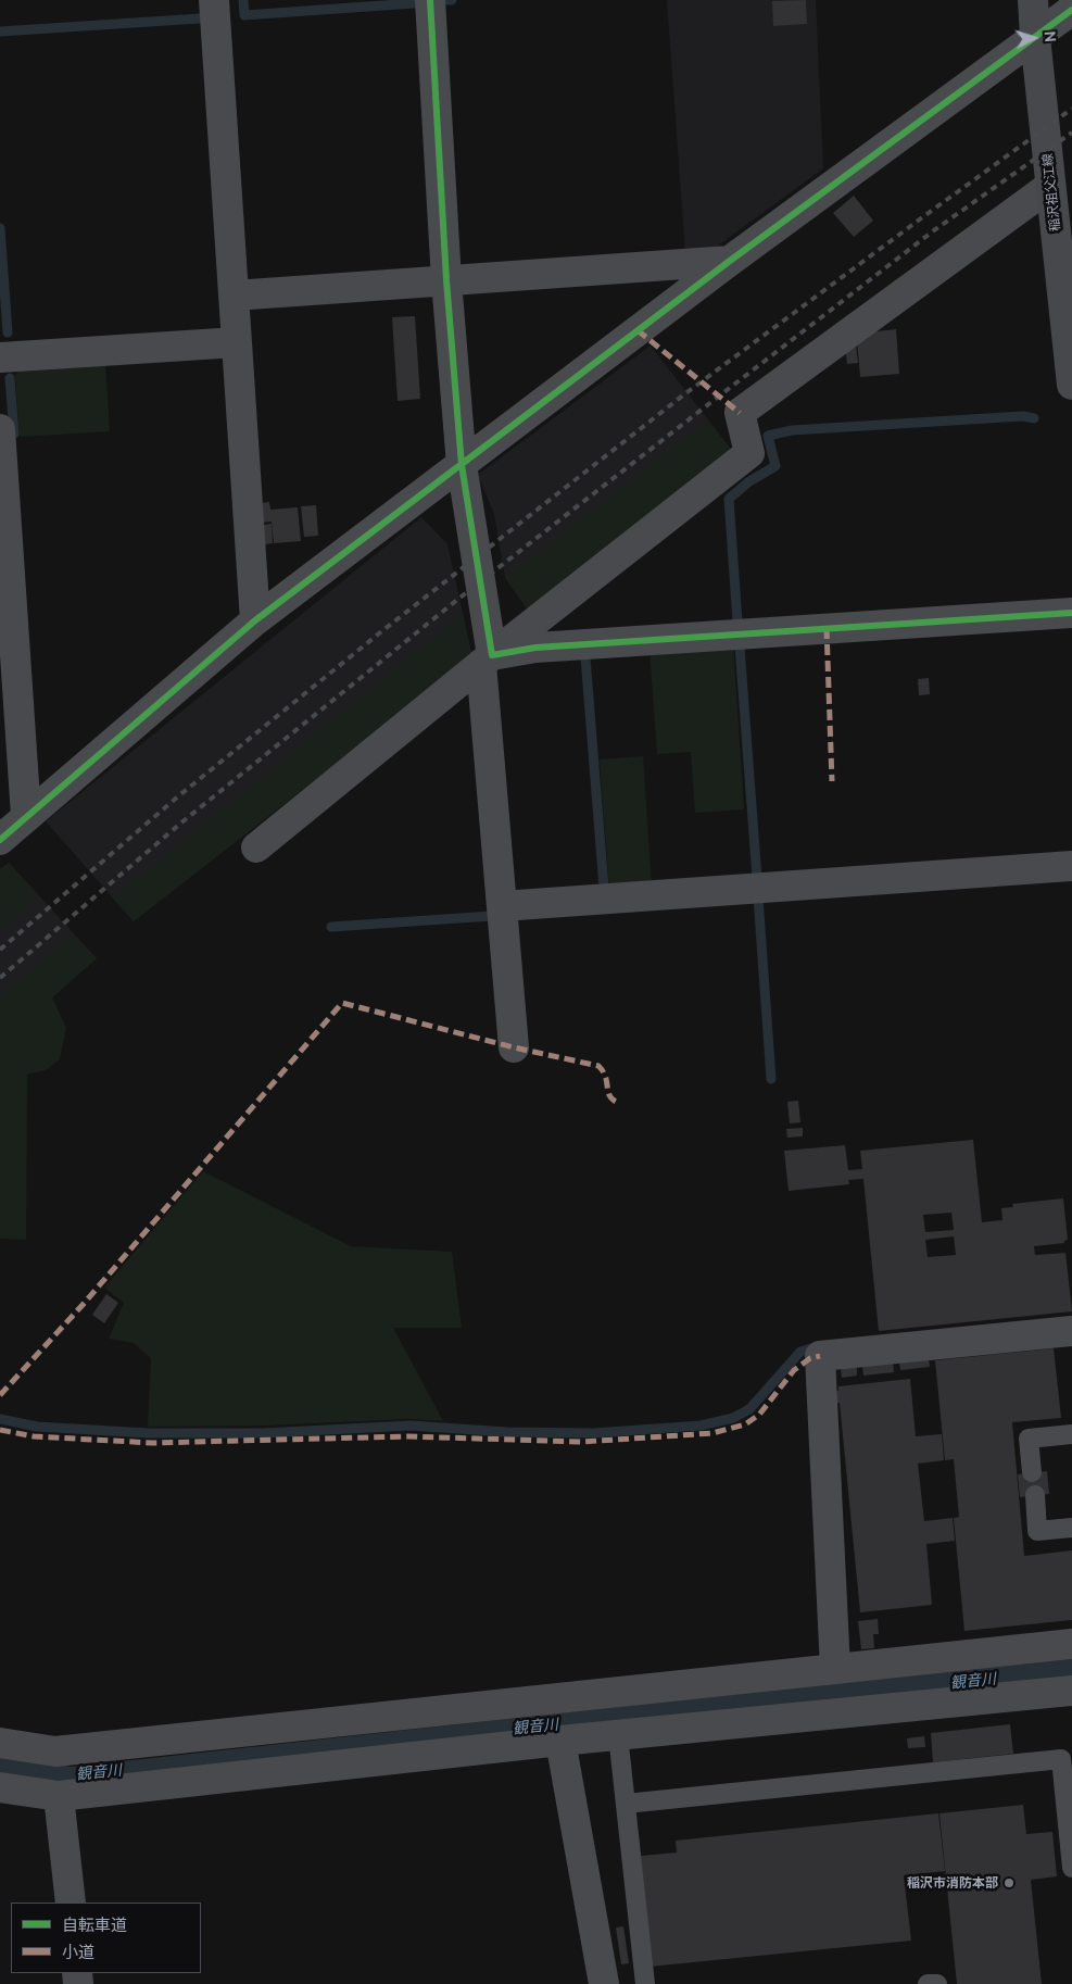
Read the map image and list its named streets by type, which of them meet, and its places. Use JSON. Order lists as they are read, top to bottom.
{
  "streets": {
    "main road": ["稲沢祖父江線"]
  },
  "water": ["観音川"],
  "places": ["稲沢市消防本部"],
  "legend": ["自転車道", "小道"],
  "north": "right"
}
